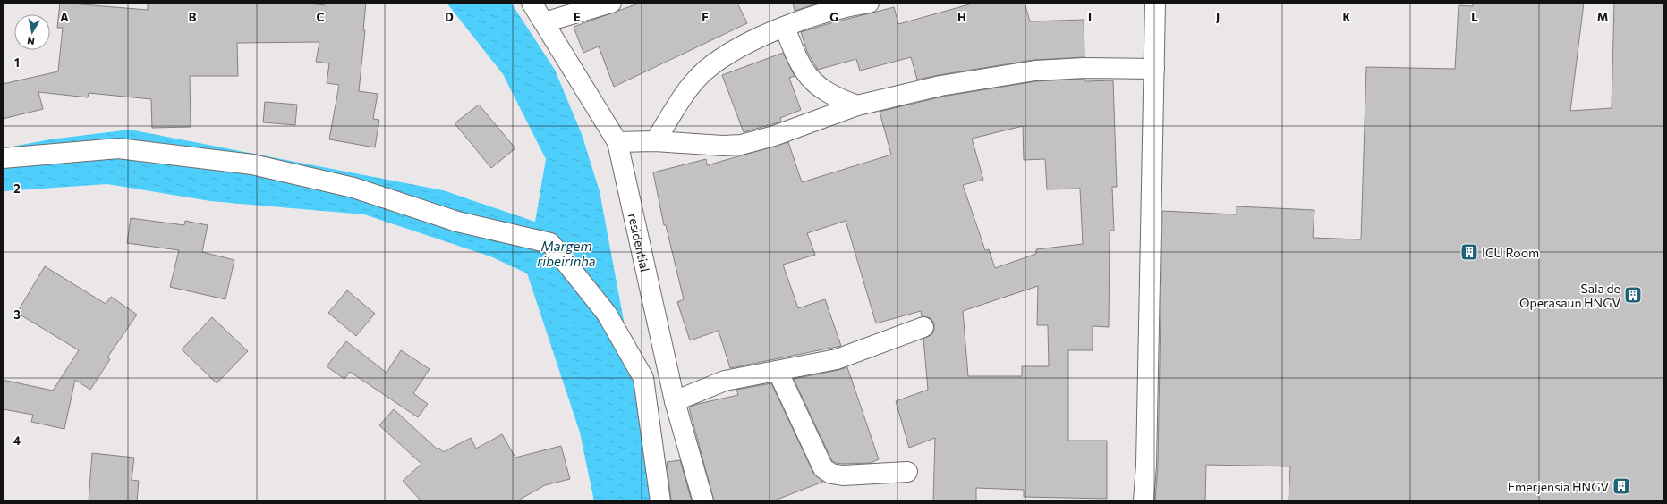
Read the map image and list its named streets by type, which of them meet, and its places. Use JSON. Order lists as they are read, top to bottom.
{
  "streets": {
    "street": ["residential"]
  },
  "water": ["Margem ribeirinha"],
  "places": {
    "building": ["ICU Room", "Sala de Operasaun HNGV", "Emerjensia HNGV"]
  },
  "north": "bottom",
  "grid": {
    "columns": [
      "A",
      "B",
      "C",
      "D",
      "E",
      "F",
      "G",
      "H",
      "I",
      "J",
      "K",
      "L",
      "M"
    ],
    "rows": [
      "1",
      "2",
      "3",
      "4"
    ]
  }
}
